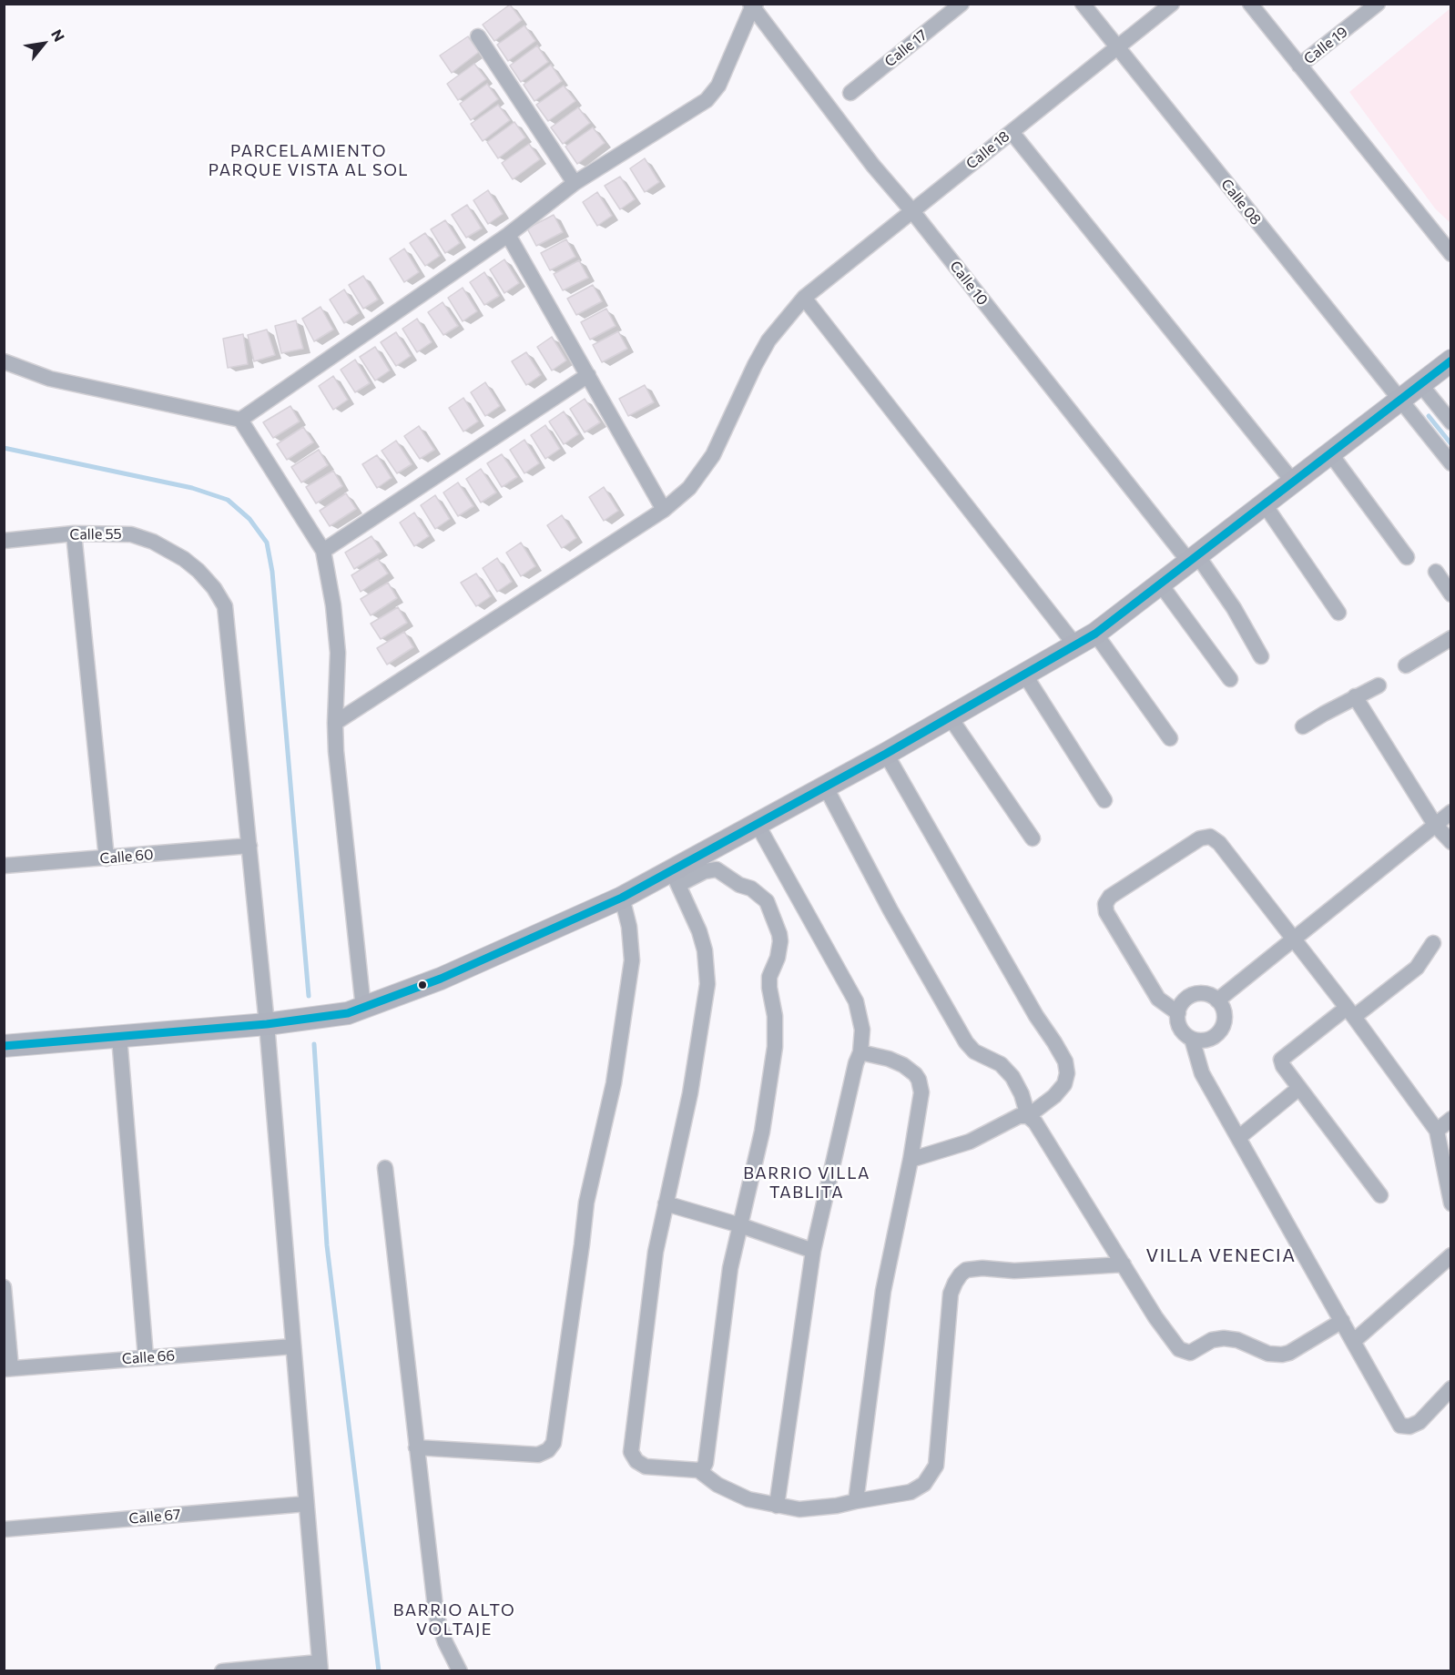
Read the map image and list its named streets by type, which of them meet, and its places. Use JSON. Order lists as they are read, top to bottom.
{
  "streets": {
    "street": [
      "Calle 19",
      "Calle 17",
      "Calle 18",
      "Calle 08",
      "Calle 10",
      "Calle 55",
      "Calle 60",
      "Calle 66",
      "Calle 67"
    ]
  },
  "crossings": [
    ["Calle 18", "Calle 08"],
    ["Calle 18", "Calle 10"],
    ["Calle 55", "Calle 60"]
  ],
  "districts": [
    "PARCELAMIENTO PARQUE VISTA AL SOL",
    "BARRIO VILLA TABLITA",
    "VILLA VENECIA",
    "BARRIO ALTO VOLTAJE"
  ],
  "north": "top right"
}
